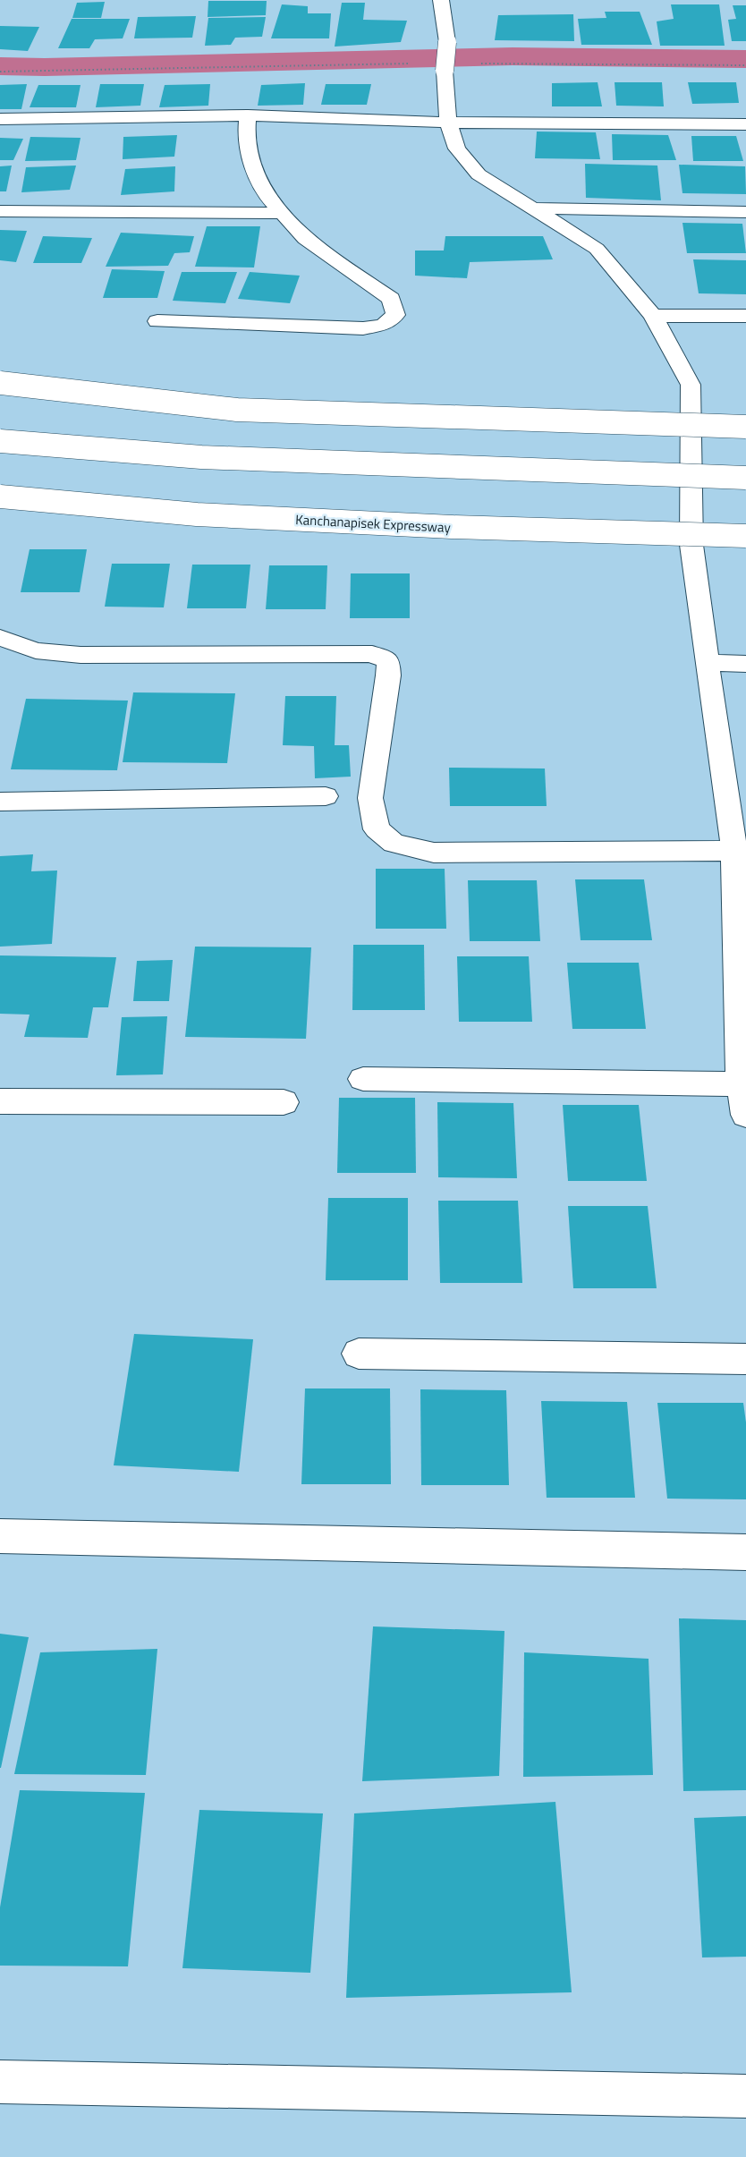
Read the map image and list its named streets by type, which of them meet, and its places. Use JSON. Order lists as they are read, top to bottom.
{
  "streets": {
    "main road": ["Kanchanapisek Expressway"]
  }
}
